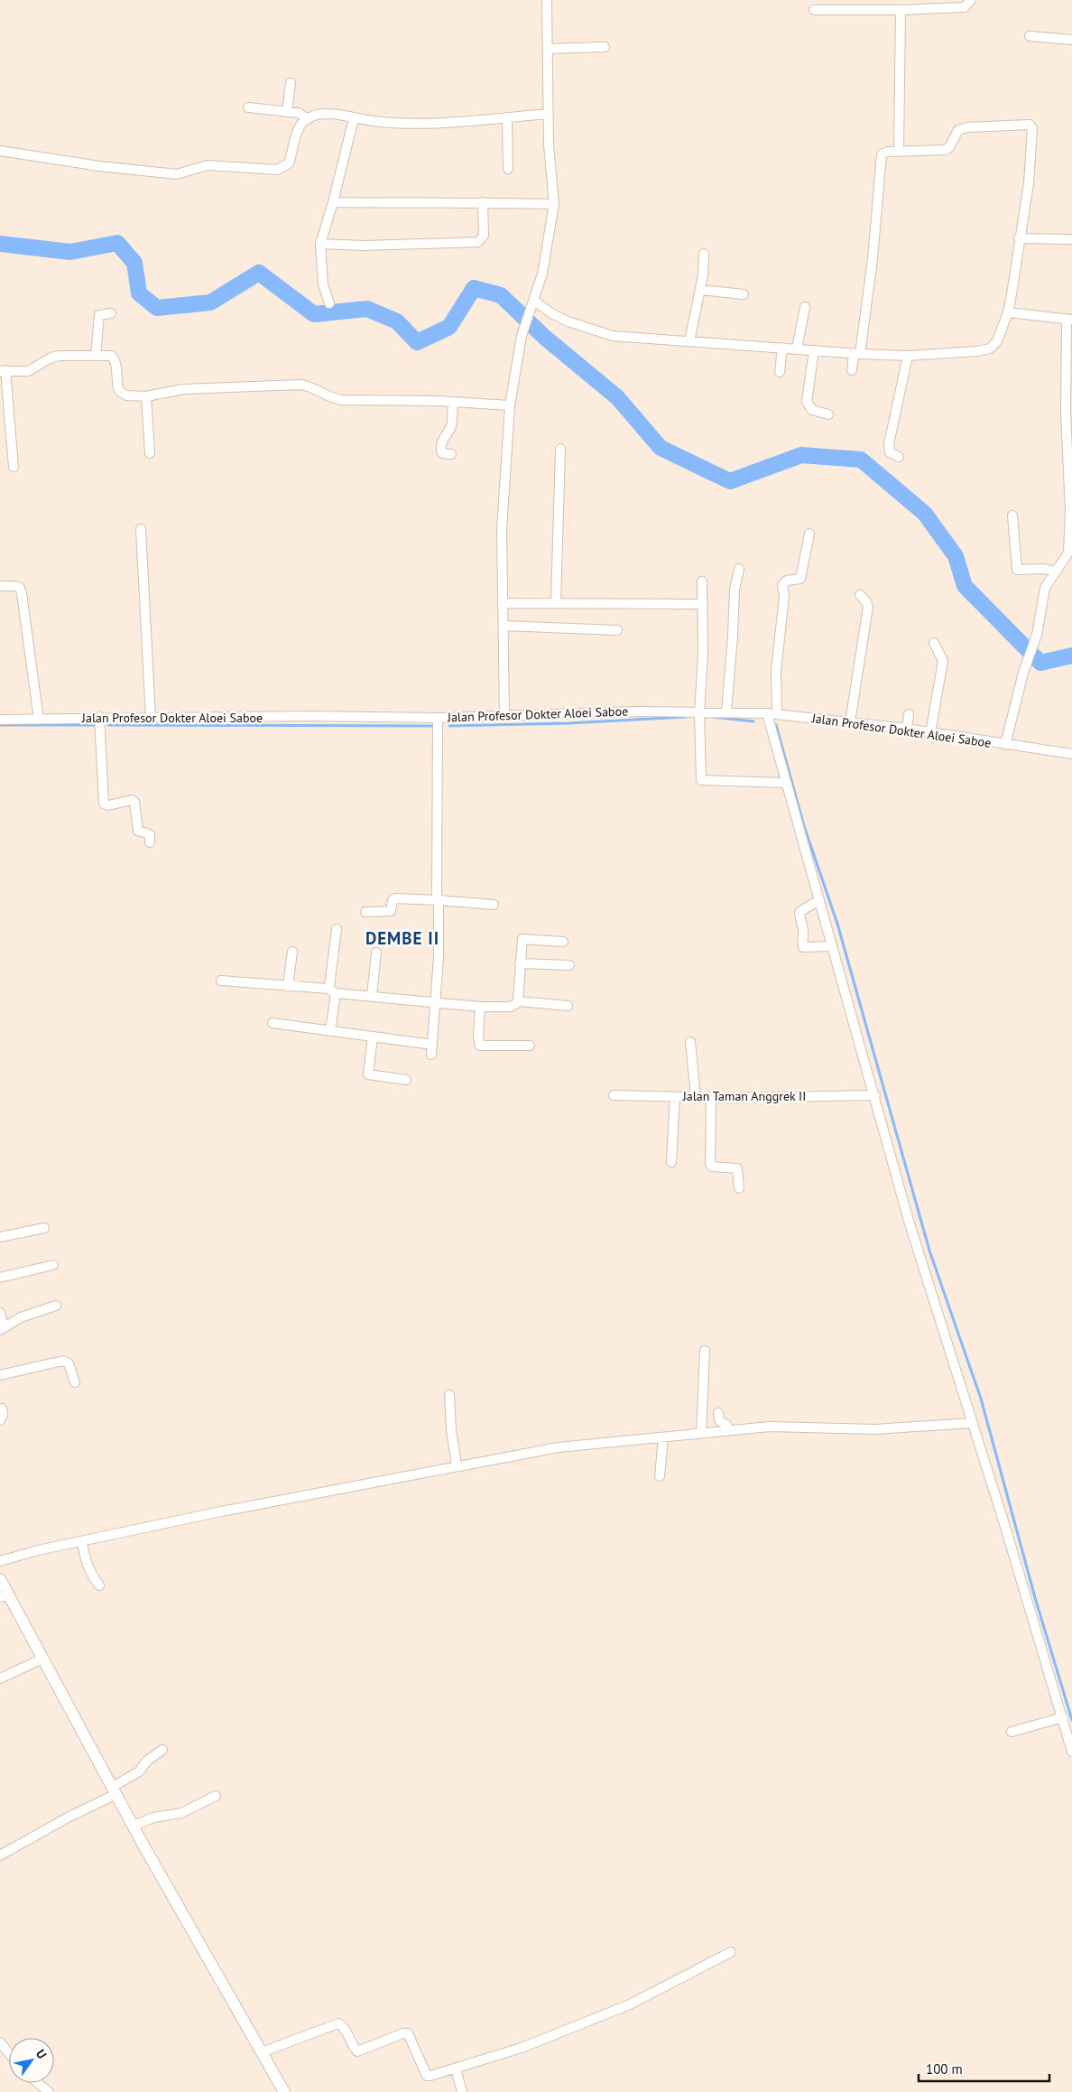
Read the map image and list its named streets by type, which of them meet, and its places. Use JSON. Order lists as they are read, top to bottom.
{
  "streets": {
    "street": ["Jalan Profesor Dokter Aloei Saboe", "Jalan Taman Anggrek II"]
  },
  "districts": ["DEMBE II"],
  "scale_bar": "100 m",
  "north": "top right"
}
